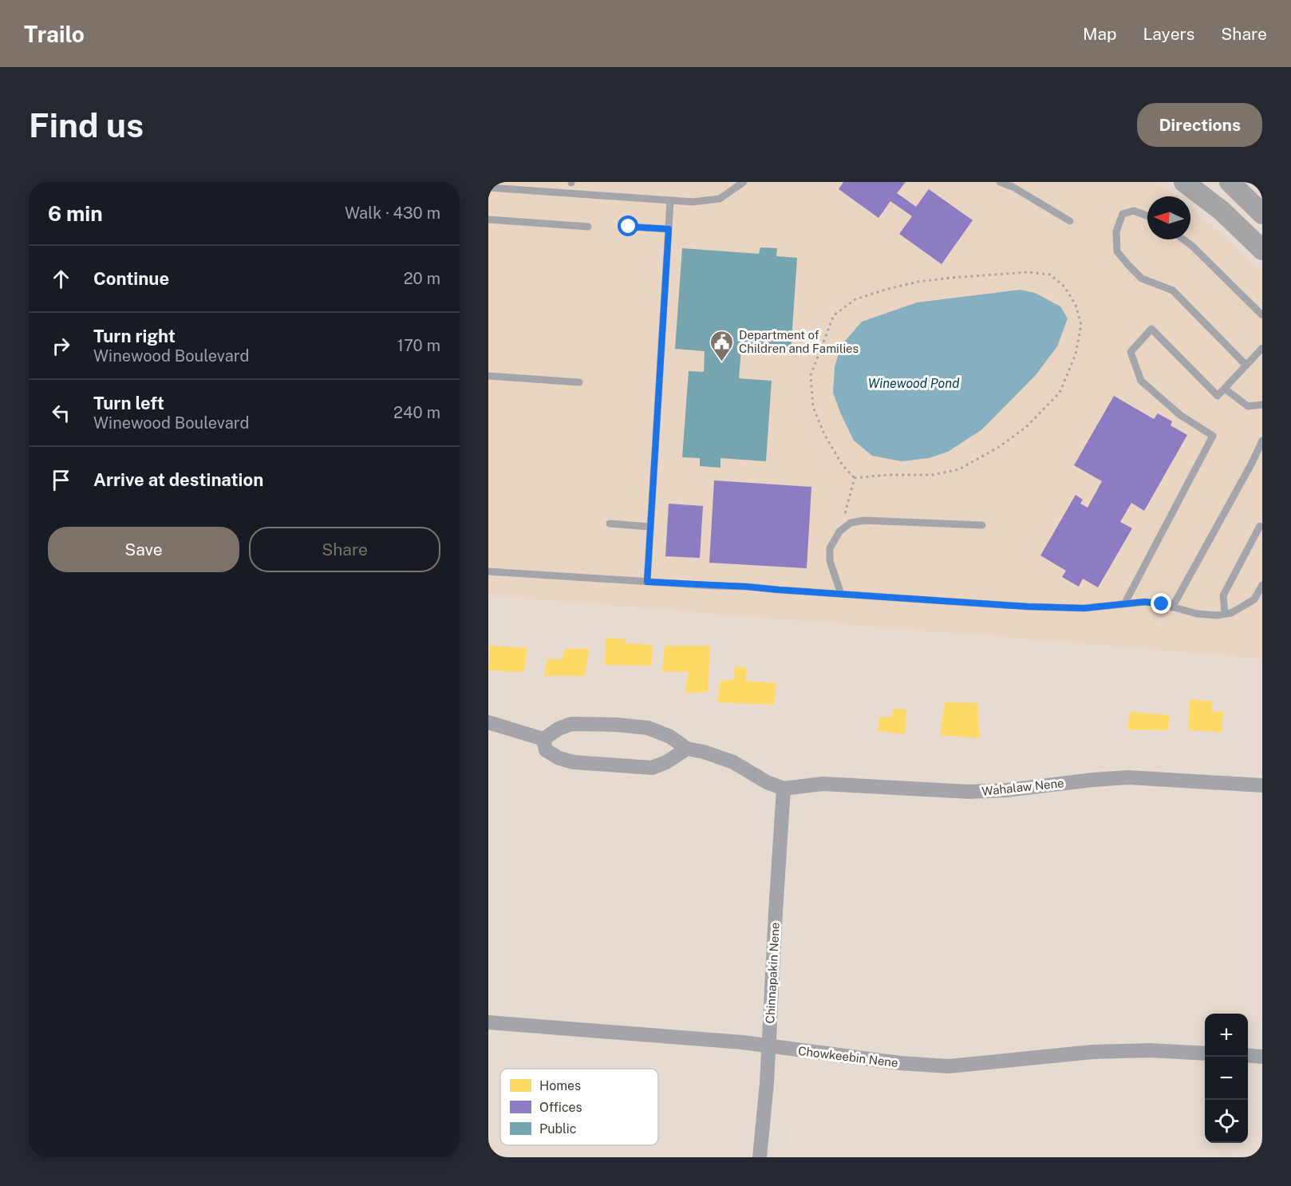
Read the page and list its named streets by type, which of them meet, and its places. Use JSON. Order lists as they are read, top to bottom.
{
  "streets": {
    "street": ["Wahalaw Nene", "Chinnapakin Nene", "Chowkeebin Nene"]
  },
  "crossings": [
    ["Wahalaw Nene", "Chinnapakin Nene"],
    ["Chinnapakin Nene", "Chowkeebin Nene"]
  ],
  "water": ["Winewood Pond"],
  "places": {
    "public building": ["Department of Children and Families"]
  },
  "legend": ["Homes", "Offices", "Public"],
  "north": "left",
  "page": {
    "header": "Trailo",
    "nav": ["Map", "Layers", "Share"],
    "buttons": [
      "Directions",
      ["Save", "Share"]
    ],
    "title": "Find us",
    "heading": ["6 min", "Walk · 430 m"],
    "list": [
      ["Continue", "20 m"],
      ["Turn right", "Winewood Boulevard", "170 m"],
      ["Turn left", "Winewood Boulevard", "240 m"],
      "Arrive at destination"
    ],
    "map_buttons": ["+", "−"]
  }
}
